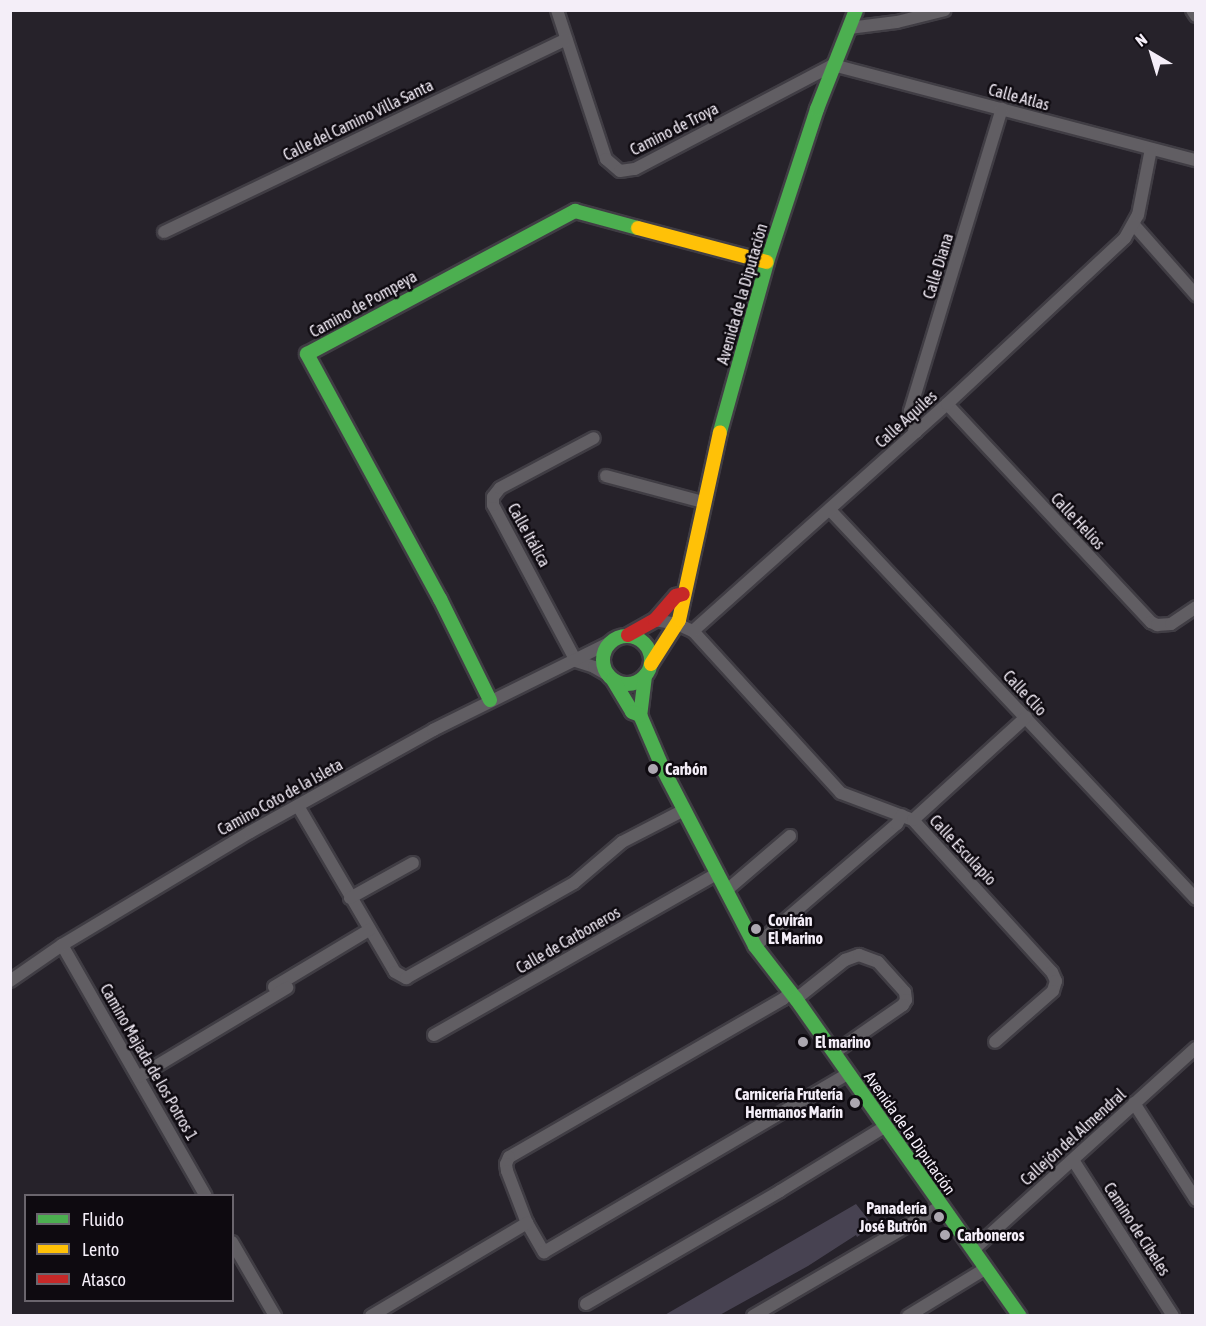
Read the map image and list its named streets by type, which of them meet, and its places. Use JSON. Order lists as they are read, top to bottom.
{
  "streets": {
    "street": [
      "Calle Atlas",
      "Calle del Camino Villa Santa",
      "Camino de Troya",
      "Calle Diana",
      "Avenida de la Diputación",
      "Camino de Pompeya",
      "Calle Aquiles",
      "Calle Helios",
      "Calle Itálica",
      "Calle Clio",
      "Camino Coto de la Isleta",
      "Calle Esculapio",
      "Calle de Carboneros",
      "Camino Majada de los Potros 1",
      "Callejón del Almendral",
      "Camino de Cibeles"
    ]
  },
  "crossings": [
    ["Calle Atlas", "Camino de Troya"],
    ["Calle Atlas", "Calle Diana"],
    ["Calle Atlas", "Avenida de la Diputación"],
    ["Calle del Camino Villa Santa", "Camino de Troya"],
    ["Camino de Troya", "Avenida de la Diputación"],
    ["Calle Diana", "Calle Aquiles"],
    ["Avenida de la Diputación", "Camino de Pompeya"],
    ["Avenida de la Diputación", "Camino Coto de la Isleta"],
    ["Avenida de la Diputación", "Calle Esculapio"],
    ["Avenida de la Diputación", "Calle de Carboneros"],
    ["Avenida de la Diputación", "Callejón del Almendral"],
    ["Camino de Pompeya", "Camino Coto de la Isleta"],
    ["Calle Aquiles", "Calle Helios"],
    ["Calle Aquiles", "Calle Clio"],
    ["Calle Aquiles", "Calle Esculapio"],
    ["Calle Itálica", "Camino Coto de la Isleta"],
    ["Camino Coto de la Isleta", "Camino Majada de los Potros 1"],
    ["Callejón del Almendral", "Camino de Cibeles"]
  ],
  "places": [
    "Carbón",
    "Covirán El Marino",
    "El marino",
    "Carnicería Frutería Hermanos Marín",
    "Panadería José Butrón",
    "Carboneros"
  ],
  "legend": ["Fluido", "Lento", "Atasco"],
  "north": "top left"
}
